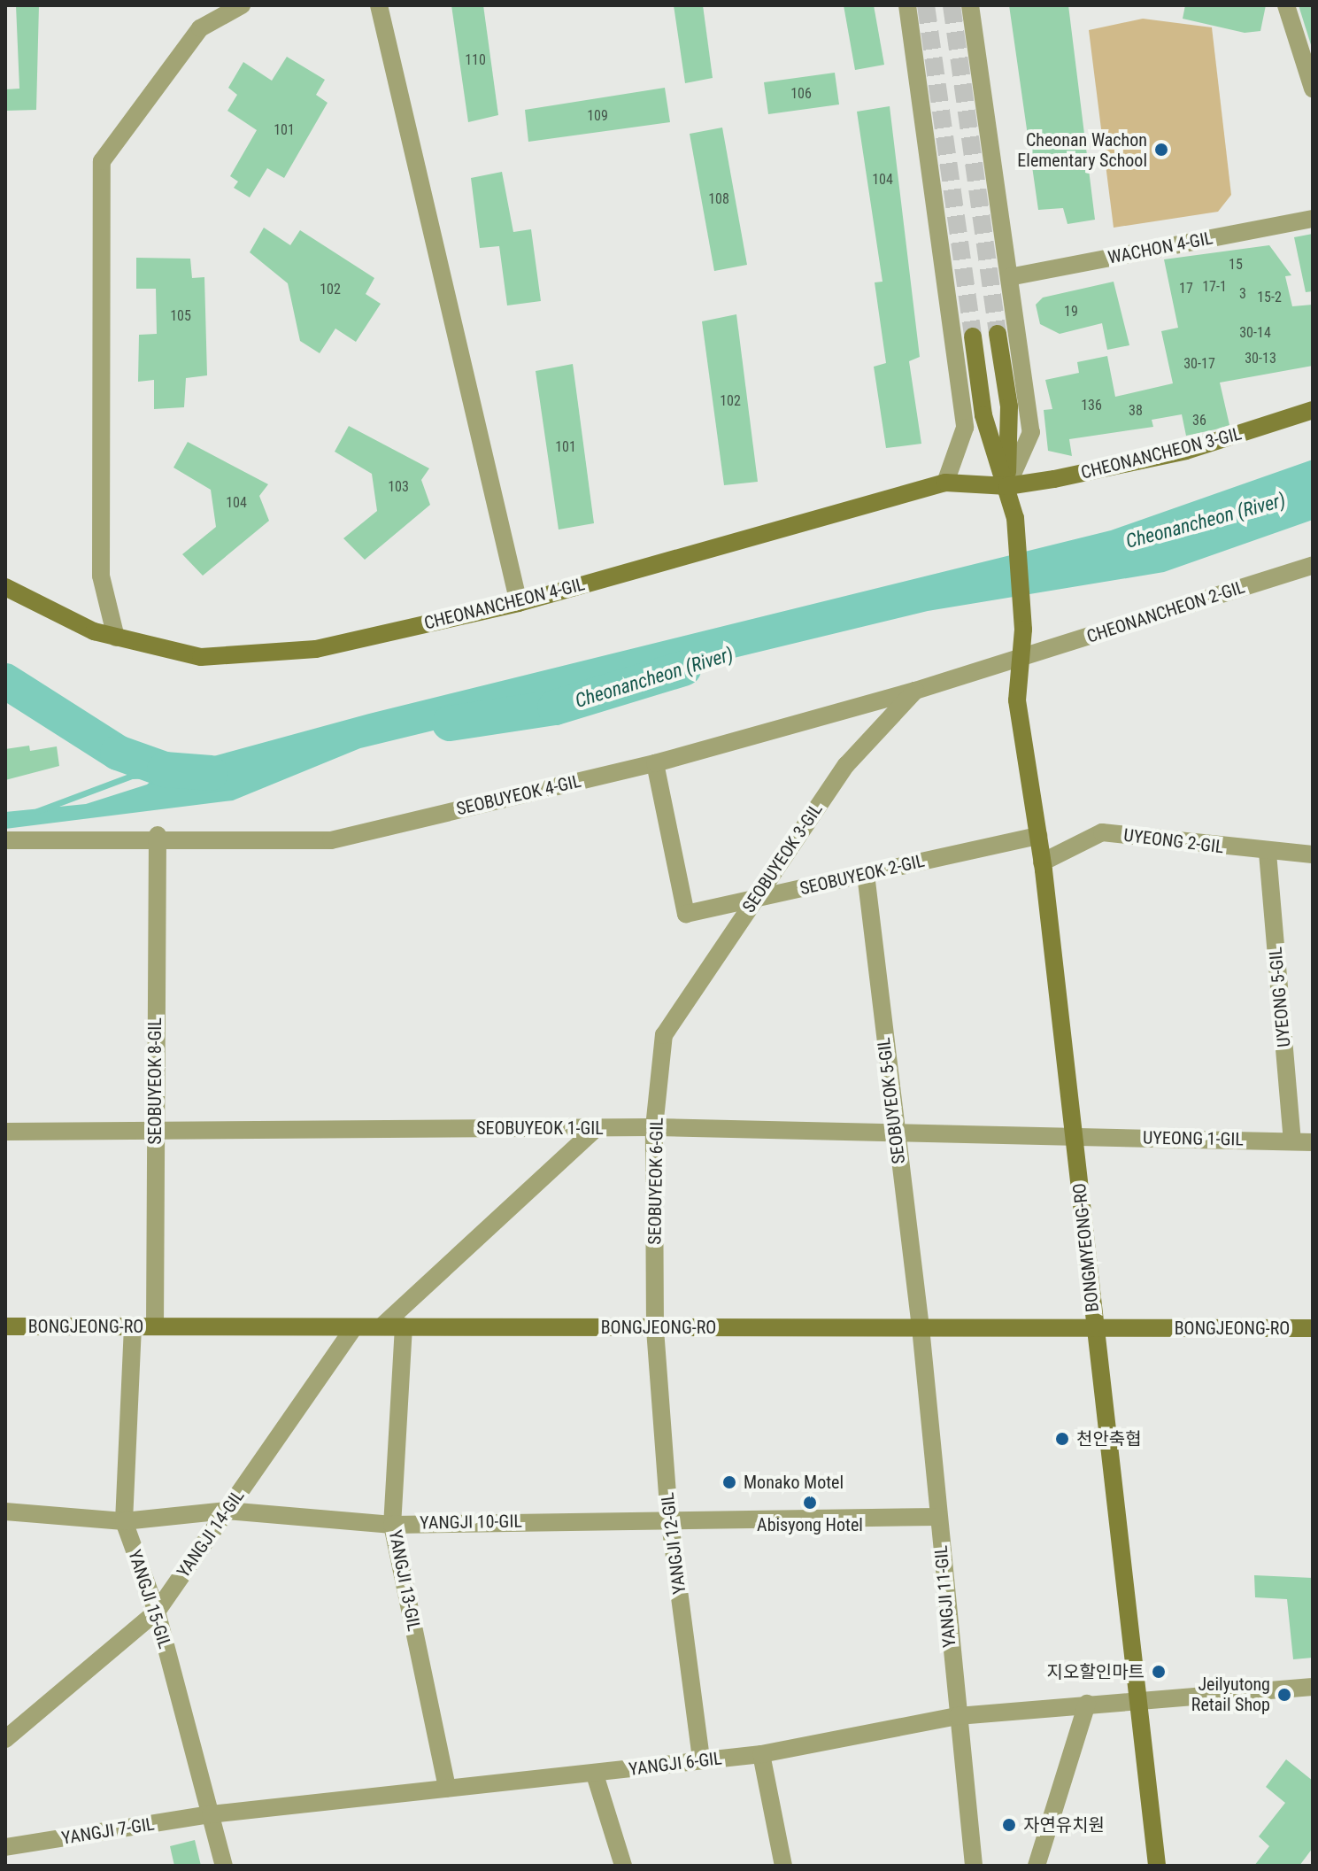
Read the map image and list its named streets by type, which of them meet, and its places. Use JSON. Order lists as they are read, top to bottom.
{
  "streets": {
    "street": [
      "WACHON 4-GIL",
      "CHEONANCHEON 3-GIL",
      "CHEONANCHEON 4-GIL",
      "CHEONANCHEON 2-GIL",
      "SEOBUYEOK 4-GIL",
      "UYEONG 2-GIL",
      "SEOBUYEOK 3-GIL",
      "SEOBUYEOK 2-GIL",
      "UYEONG 5-GIL",
      "SEOBUYEOK 8-GIL",
      "SEOBUYEOK 5-GIL",
      "SEOBUYEOK 1-GIL",
      "UYEONG 1-GIL",
      "SEOBUYEOK 6-GIL",
      "BONGMYEONG-RO",
      "BONGJEONG-RO",
      "YANGJI 10-GIL",
      "YANGJI 14-GIL",
      "YANGJI 12-GIL",
      "YANGJI 13-GIL",
      "YANGJI 11-GIL",
      "YANGJI 15-GIL",
      "YANGJI 6-GIL",
      "YANGJI 7-GIL"
    ]
  },
  "crossings": [
    ["CHEONANCHEON 3-GIL", "CHEONANCHEON 4-GIL"],
    ["CHEONANCHEON 3-GIL", "BONGMYEONG-RO"],
    ["CHEONANCHEON 4-GIL", "BONGMYEONG-RO"],
    ["CHEONANCHEON 2-GIL", "SEOBUYEOK 4-GIL"],
    ["CHEONANCHEON 2-GIL", "BONGMYEONG-RO"],
    ["SEOBUYEOK 4-GIL", "SEOBUYEOK 3-GIL"],
    ["SEOBUYEOK 4-GIL", "SEOBUYEOK 2-GIL"],
    ["SEOBUYEOK 4-GIL", "SEOBUYEOK 8-GIL"],
    ["SEOBUYEOK 4-GIL", "BONGMYEONG-RO"],
    ["UYEONG 2-GIL", "UYEONG 5-GIL"],
    ["UYEONG 2-GIL", "BONGMYEONG-RO"],
    ["SEOBUYEOK 3-GIL", "SEOBUYEOK 2-GIL"],
    ["SEOBUYEOK 3-GIL", "SEOBUYEOK 6-GIL"],
    ["SEOBUYEOK 2-GIL", "SEOBUYEOK 5-GIL"],
    ["SEOBUYEOK 2-GIL", "BONGMYEONG-RO"],
    ["UYEONG 5-GIL", "UYEONG 1-GIL"],
    ["SEOBUYEOK 8-GIL", "SEOBUYEOK 1-GIL"],
    ["SEOBUYEOK 8-GIL", "BONGJEONG-RO"],
    ["SEOBUYEOK 5-GIL", "SEOBUYEOK 1-GIL"],
    ["SEOBUYEOK 5-GIL", "BONGJEONG-RO"],
    ["SEOBUYEOK 5-GIL", "YANGJI 11-GIL"],
    ["SEOBUYEOK 1-GIL", "UYEONG 1-GIL"],
    ["SEOBUYEOK 1-GIL", "SEOBUYEOK 6-GIL"],
    ["SEOBUYEOK 1-GIL", "BONGMYEONG-RO"],
    ["UYEONG 1-GIL", "BONGMYEONG-RO"],
    ["SEOBUYEOK 6-GIL", "BONGJEONG-RO"],
    ["SEOBUYEOK 6-GIL", "YANGJI 12-GIL"],
    ["BONGMYEONG-RO", "BONGJEONG-RO"],
    ["BONGMYEONG-RO", "YANGJI 6-GIL"],
    ["BONGJEONG-RO", "YANGJI 14-GIL"],
    ["BONGJEONG-RO", "YANGJI 12-GIL"],
    ["BONGJEONG-RO", "YANGJI 13-GIL"],
    ["BONGJEONG-RO", "YANGJI 11-GIL"],
    ["BONGJEONG-RO", "YANGJI 15-GIL"],
    ["YANGJI 10-GIL", "YANGJI 14-GIL"],
    ["YANGJI 10-GIL", "YANGJI 12-GIL"],
    ["YANGJI 10-GIL", "YANGJI 13-GIL"],
    ["YANGJI 10-GIL", "YANGJI 11-GIL"],
    ["YANGJI 10-GIL", "YANGJI 15-GIL"],
    ["YANGJI 14-GIL", "YANGJI 15-GIL"],
    ["YANGJI 12-GIL", "YANGJI 6-GIL"],
    ["YANGJI 13-GIL", "YANGJI 6-GIL"],
    ["YANGJI 11-GIL", "YANGJI 6-GIL"],
    ["YANGJI 15-GIL", "YANGJI 6-GIL"],
    ["YANGJI 15-GIL", "YANGJI 7-GIL"],
    ["YANGJI 6-GIL", "YANGJI 7-GIL"]
  ],
  "water": ["Cheonancheon (River)"],
  "places": [
    "Cheonan Wachon Elementary School",
    "천안축협",
    "Monako Motel",
    "Abisyong Hotel",
    "지오할인마트",
    "Jeilyutong Retail Shop",
    "자연유치원"
  ],
  "house_numbers": [
    "110",
    "106",
    "109",
    "101",
    "104",
    "108",
    "15",
    "17-1",
    "17",
    "102",
    "3",
    "15-2",
    "19",
    "105",
    "30-14",
    "30-13",
    "30-17",
    "102",
    "136",
    "38",
    "36",
    "101",
    "103",
    "104"
  ]
}
